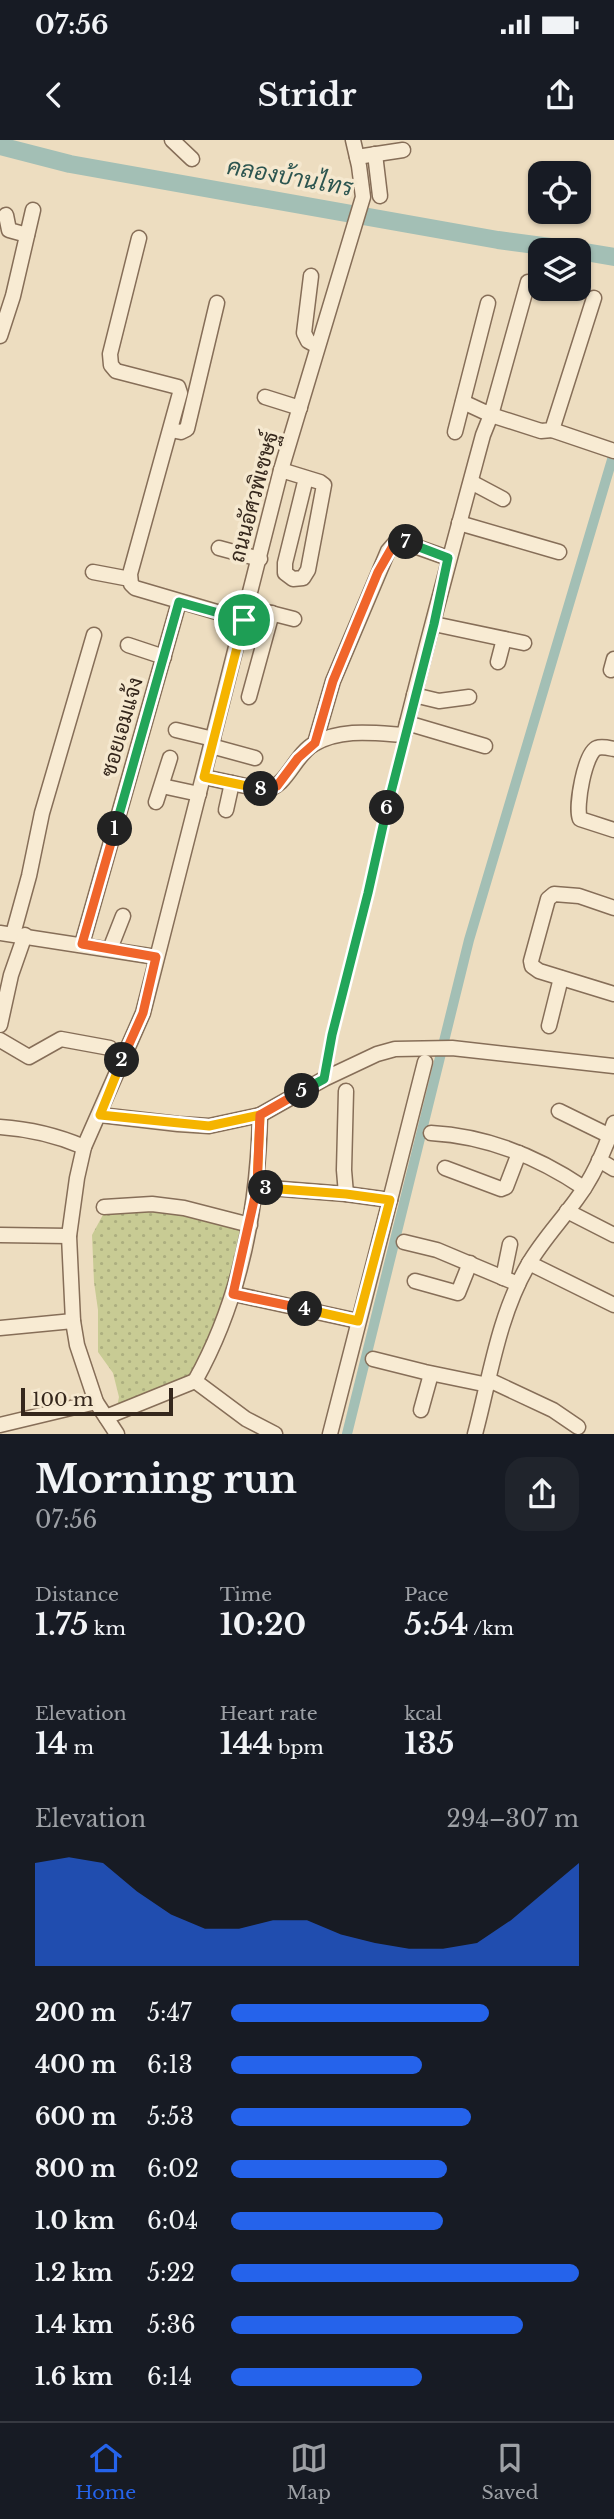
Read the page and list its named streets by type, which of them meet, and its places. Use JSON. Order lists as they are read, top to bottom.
{
  "streets": {
    "street": ["ถนนอัศวพิเชษฐ์", "ซอยเอมแจ้ง"]
  },
  "water": ["คลองบ้านไทร"],
  "scale_bar": "100 m",
  "page": {
    "status": "07:56",
    "header": "Stridr",
    "pins": [
      "7",
      "8",
      "6",
      "1",
      "2",
      "5",
      "3",
      "4"
    ],
    "scale": "100 m",
    "heading": ["Morning run", "07:56"],
    "stats": [
      ["Distance", "1.75 km"],
      ["Time", "10:20"],
      ["Pace", "5:54 /km"],
      ["Elevation", "14 m"],
      ["Heart rate", "144 bpm"],
      ["kcal", "135"]
    ],
    "chart": ["Elevation", "294–307 m"],
    "list": [
      {
        "name": "200 m",
        "note": "5:47"
      },
      {
        "name": "400 m",
        "note": "6:13"
      },
      {
        "name": "600 m",
        "note": "5:53"
      },
      {
        "name": "800 m",
        "note": "6:02"
      },
      {
        "name": "1.0 km",
        "note": "6:04"
      },
      {
        "name": "1.2 km",
        "note": "5:22"
      },
      {
        "name": "1.4 km",
        "note": "5:36"
      },
      {
        "name": "1.6 km",
        "note": "6:14"
      }
    ],
    "tabs": ["Home", "Map", "Saved"]
  }
}
